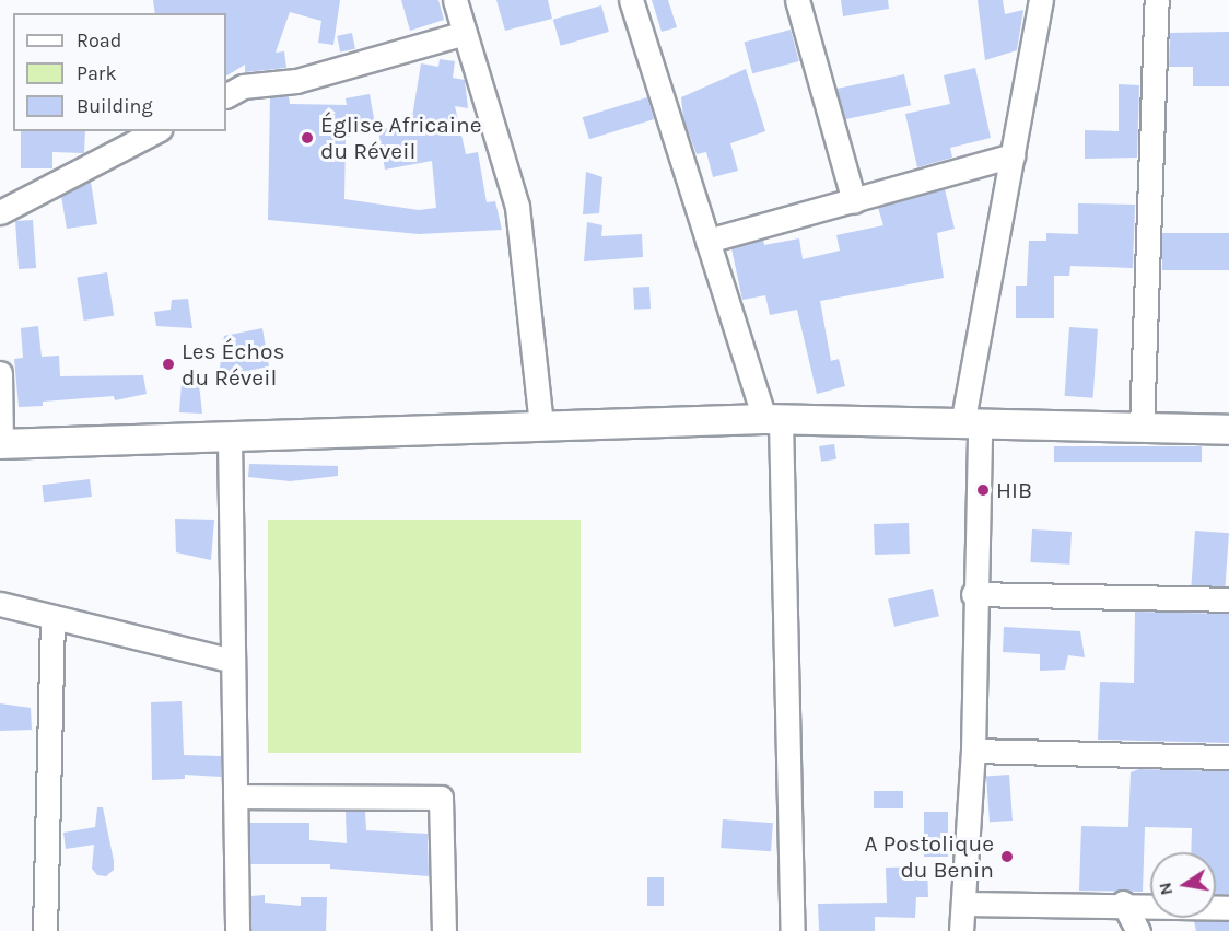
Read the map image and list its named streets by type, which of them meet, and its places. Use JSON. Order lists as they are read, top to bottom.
{
  "places": [
    "Église Africaine du Réveil",
    "Les Échos du Réveil",
    "HIB",
    "A Postolique du Benin"
  ],
  "legend": ["Road", "Park", "Building"],
  "north": "left"
}
